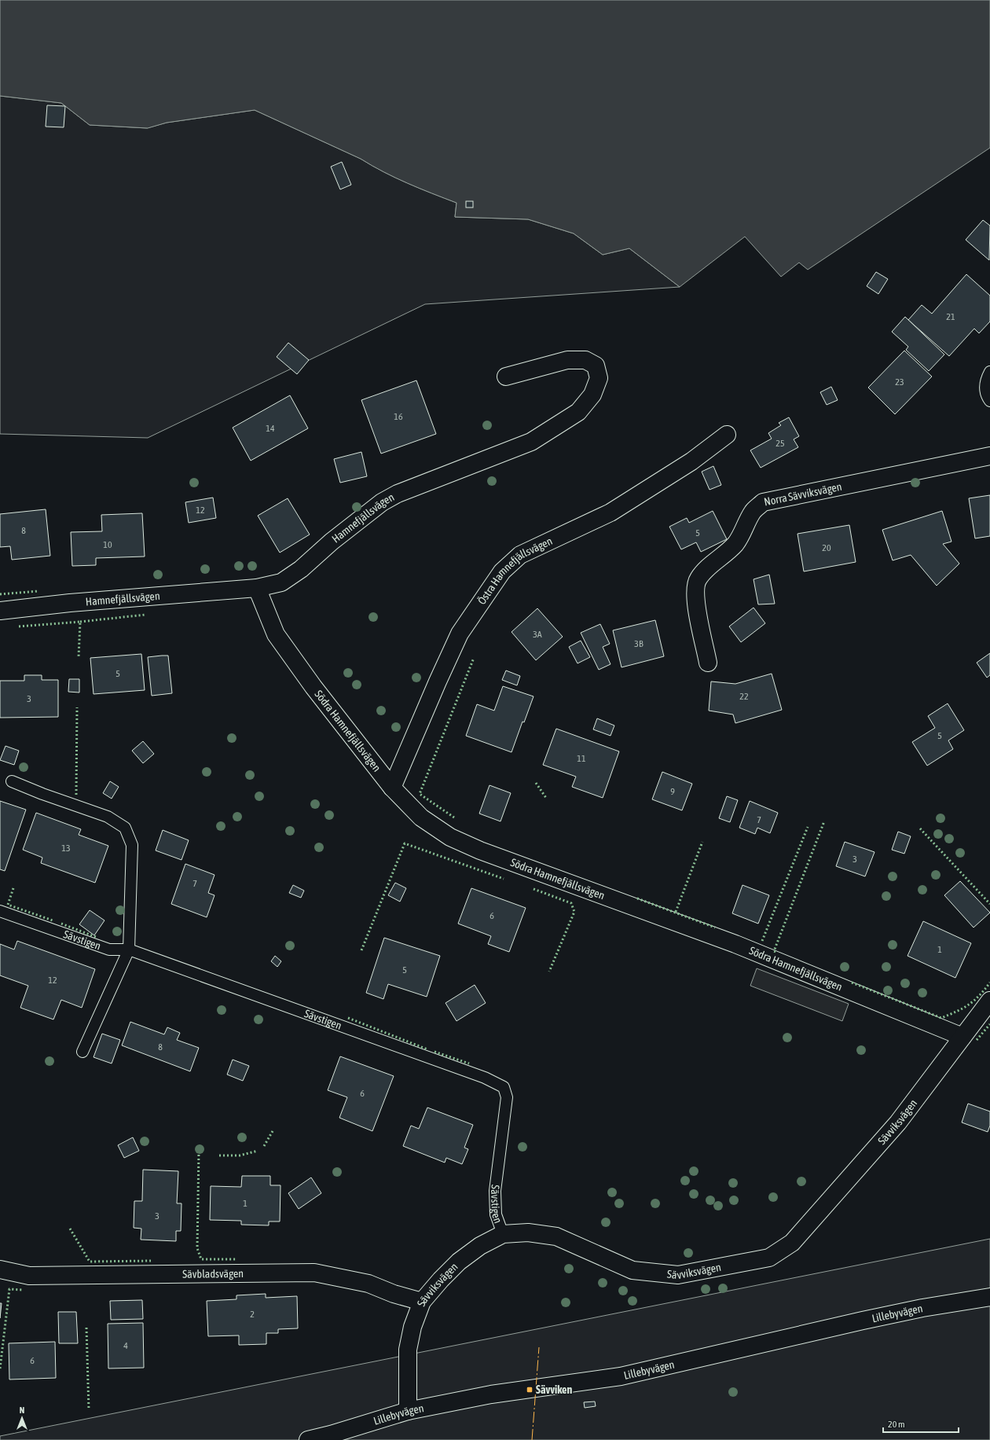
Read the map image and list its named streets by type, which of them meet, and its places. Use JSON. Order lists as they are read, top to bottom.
{
  "streets": {
    "street": [
      "Norra Sävviksvägen",
      "Hamnefjällsvägen",
      "Östra Hamnefjällsvägen",
      "Södra Hamnefjällsvägen",
      "Sävviksvägen",
      "Sävbladsvägen",
      "Lillebyvägen"
    ],
    "lane": ["Sävstigen"]
  },
  "crossings": [
    ["Hamnefjällsvägen", "Södra Hamnefjällsvägen"],
    ["Östra Hamnefjällsvägen", "Södra Hamnefjällsvägen"],
    ["Södra Hamnefjällsvägen", "Sävviksvägen"],
    ["Sävstigen", "Sävviksvägen"],
    ["Sävviksvägen", "Sävbladsvägen"],
    ["Sävviksvägen", "Lillebyvägen"]
  ],
  "places": {
    "transit": ["Sävviken"]
  },
  "house_numbers": [
    "21",
    "23",
    "16",
    "14",
    "25",
    "12",
    "8",
    "5",
    "10",
    "20",
    "3A",
    "3B",
    "5",
    "22",
    "3",
    "5",
    "11",
    "9",
    "7",
    "13",
    "3",
    "7",
    "6",
    "1",
    "5",
    "12",
    "8",
    "6",
    "1",
    "3",
    "2",
    "4",
    "6"
  ],
  "scale_bar": "20 m",
  "north": "top"
}
